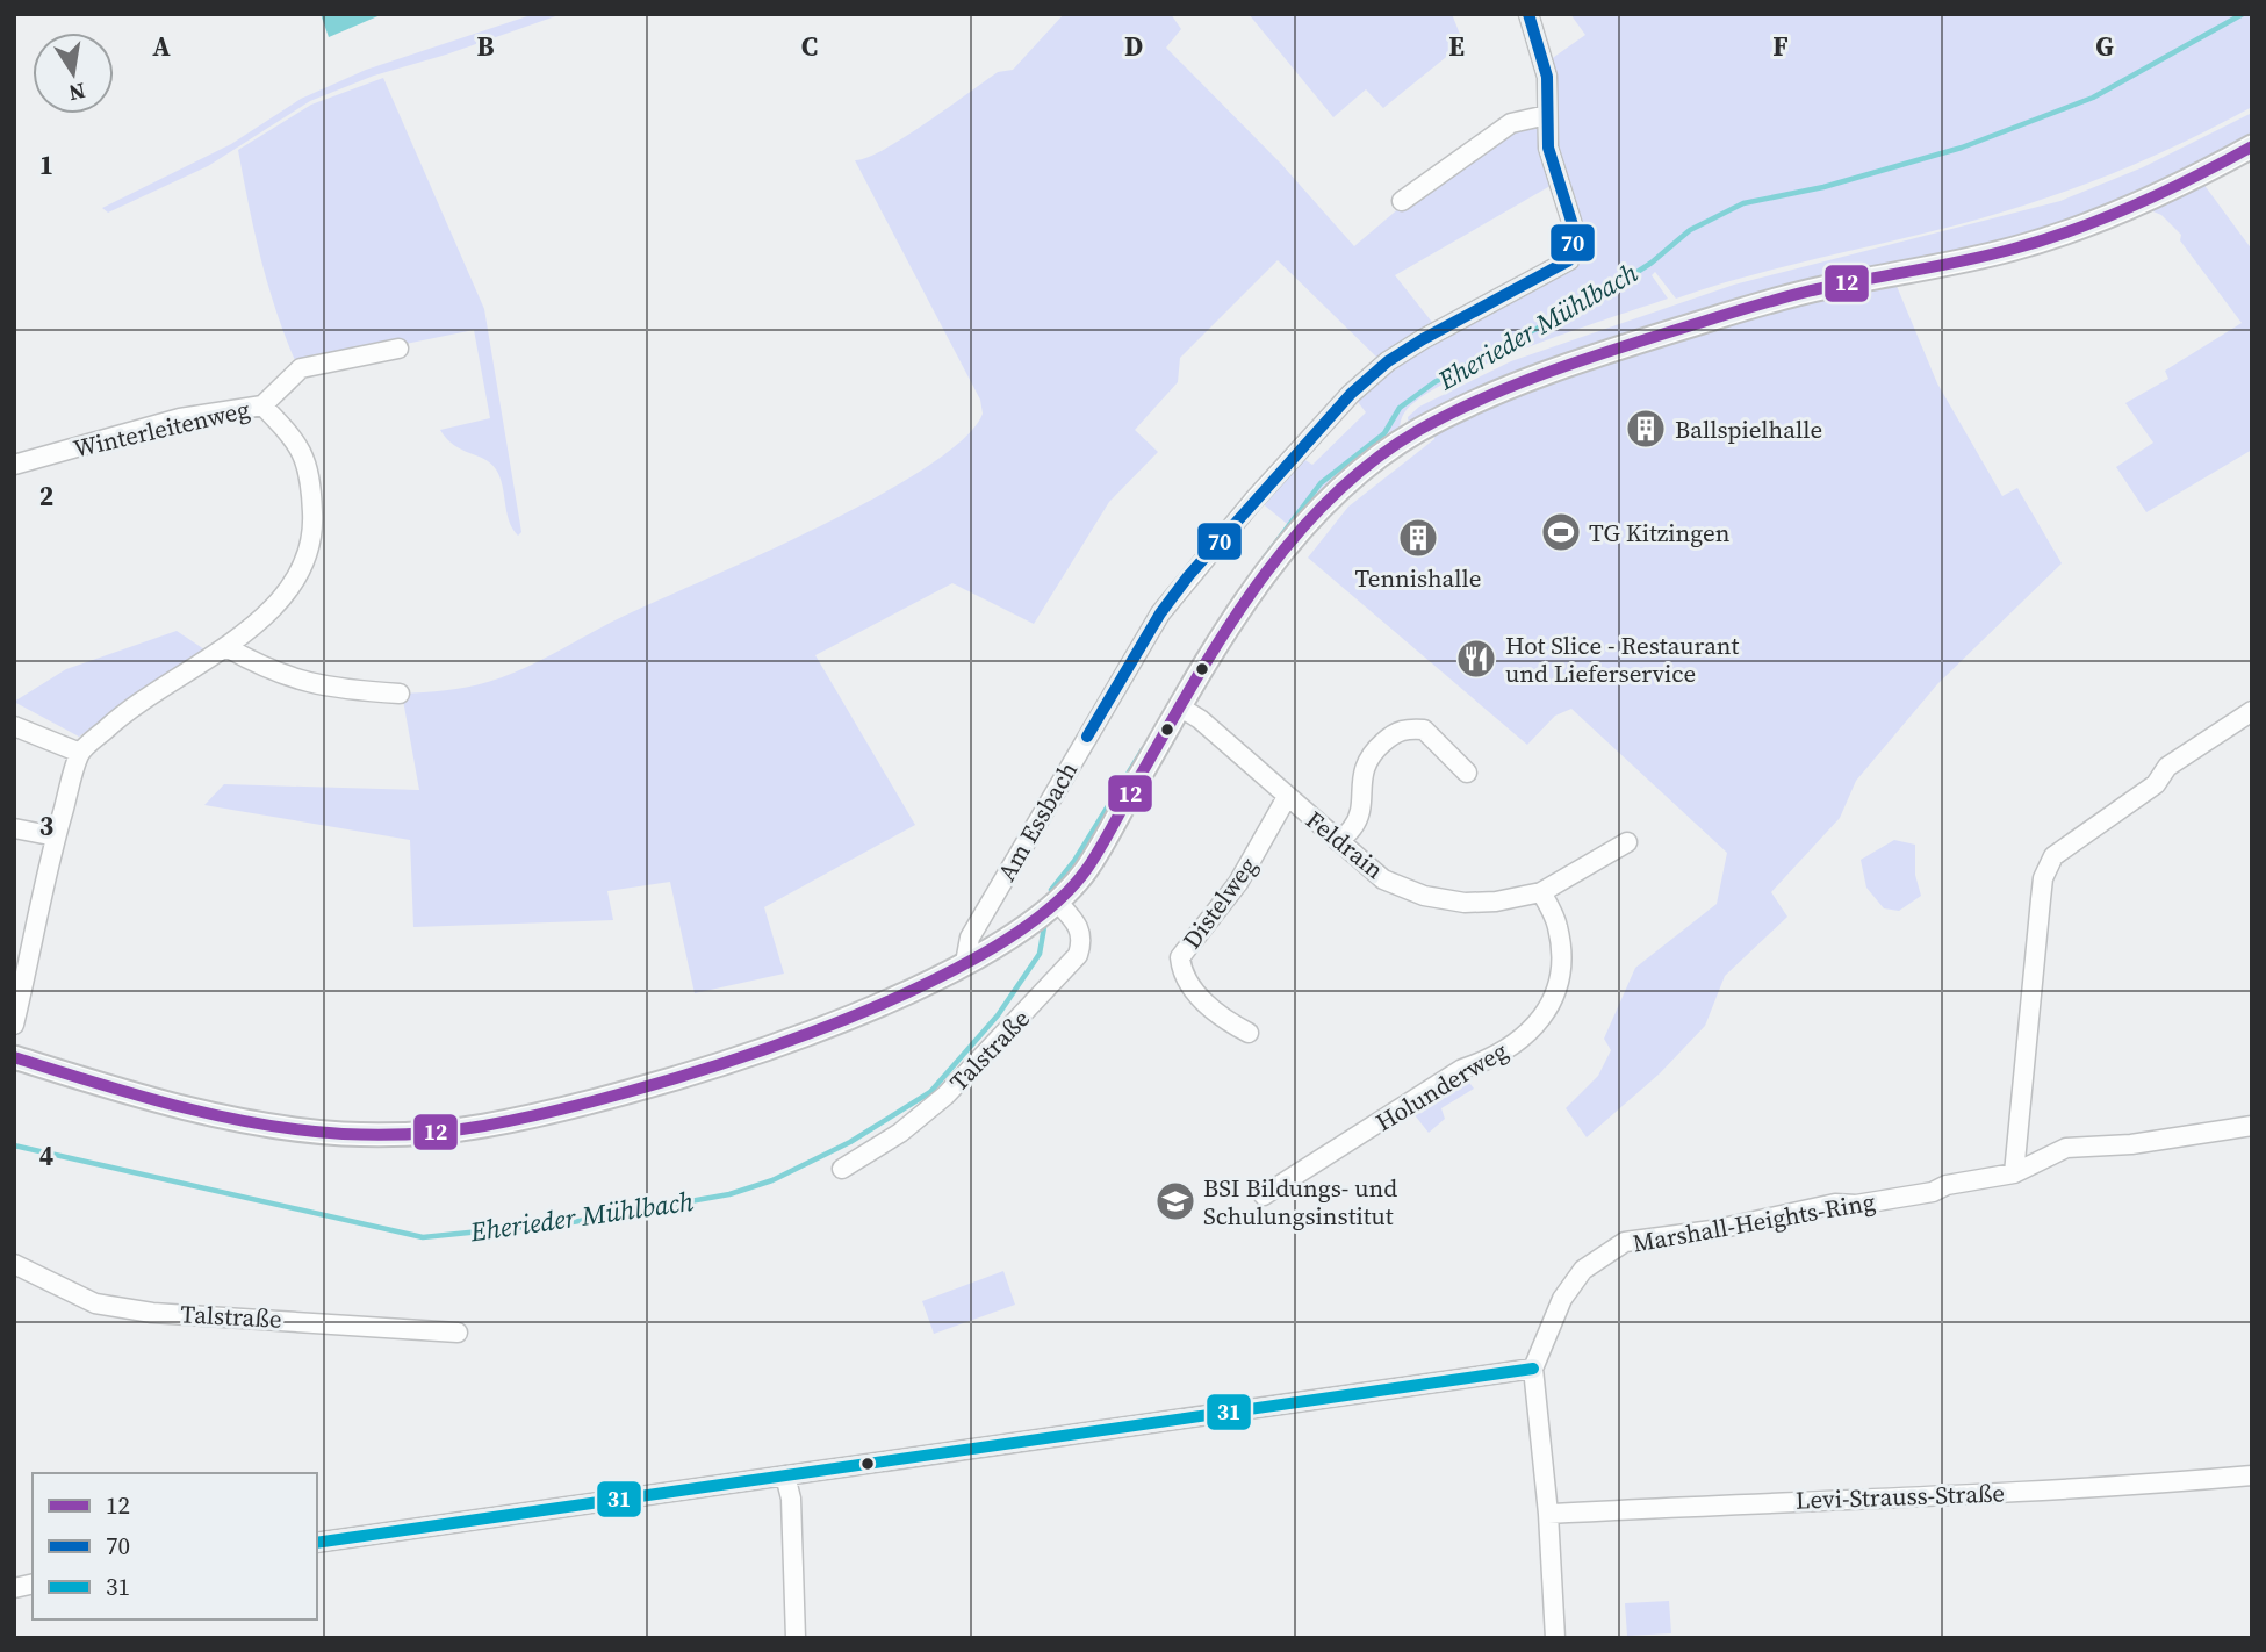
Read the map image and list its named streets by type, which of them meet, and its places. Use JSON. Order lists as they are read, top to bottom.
{
  "streets": {
    "street": [
      "Winterleitenweg",
      "Am Essbach",
      "Feldrain",
      "Distelweg",
      "Talstraße",
      "Holunderweg",
      "Marshall-Heights-Ring",
      "Levi-Strauss-Straße"
    ]
  },
  "crossings": [
    ["Feldrain", "Distelweg"],
    ["Feldrain", "Holunderweg"]
  ],
  "water": ["Eherieder Mühlbach"],
  "places": {
    "building": ["Ballspielhalle", "Tennishalle"],
    "sports": ["TG Kitzingen"],
    "restaurant": ["Hot Slice - Restaurant und Lieferservice"],
    "school or university": ["BSI Bildungs- und Schulungsinstitut"]
  },
  "lines": ["transit line 70", "transit line 12", "transit line 31"],
  "legend": ["12", "70", "31"],
  "north": "bottom",
  "grid": {
    "columns": [
      "A",
      "B",
      "C",
      "D",
      "E",
      "F",
      "G"
    ],
    "rows": [
      "1",
      "2",
      "3",
      "4"
    ]
  }
}
